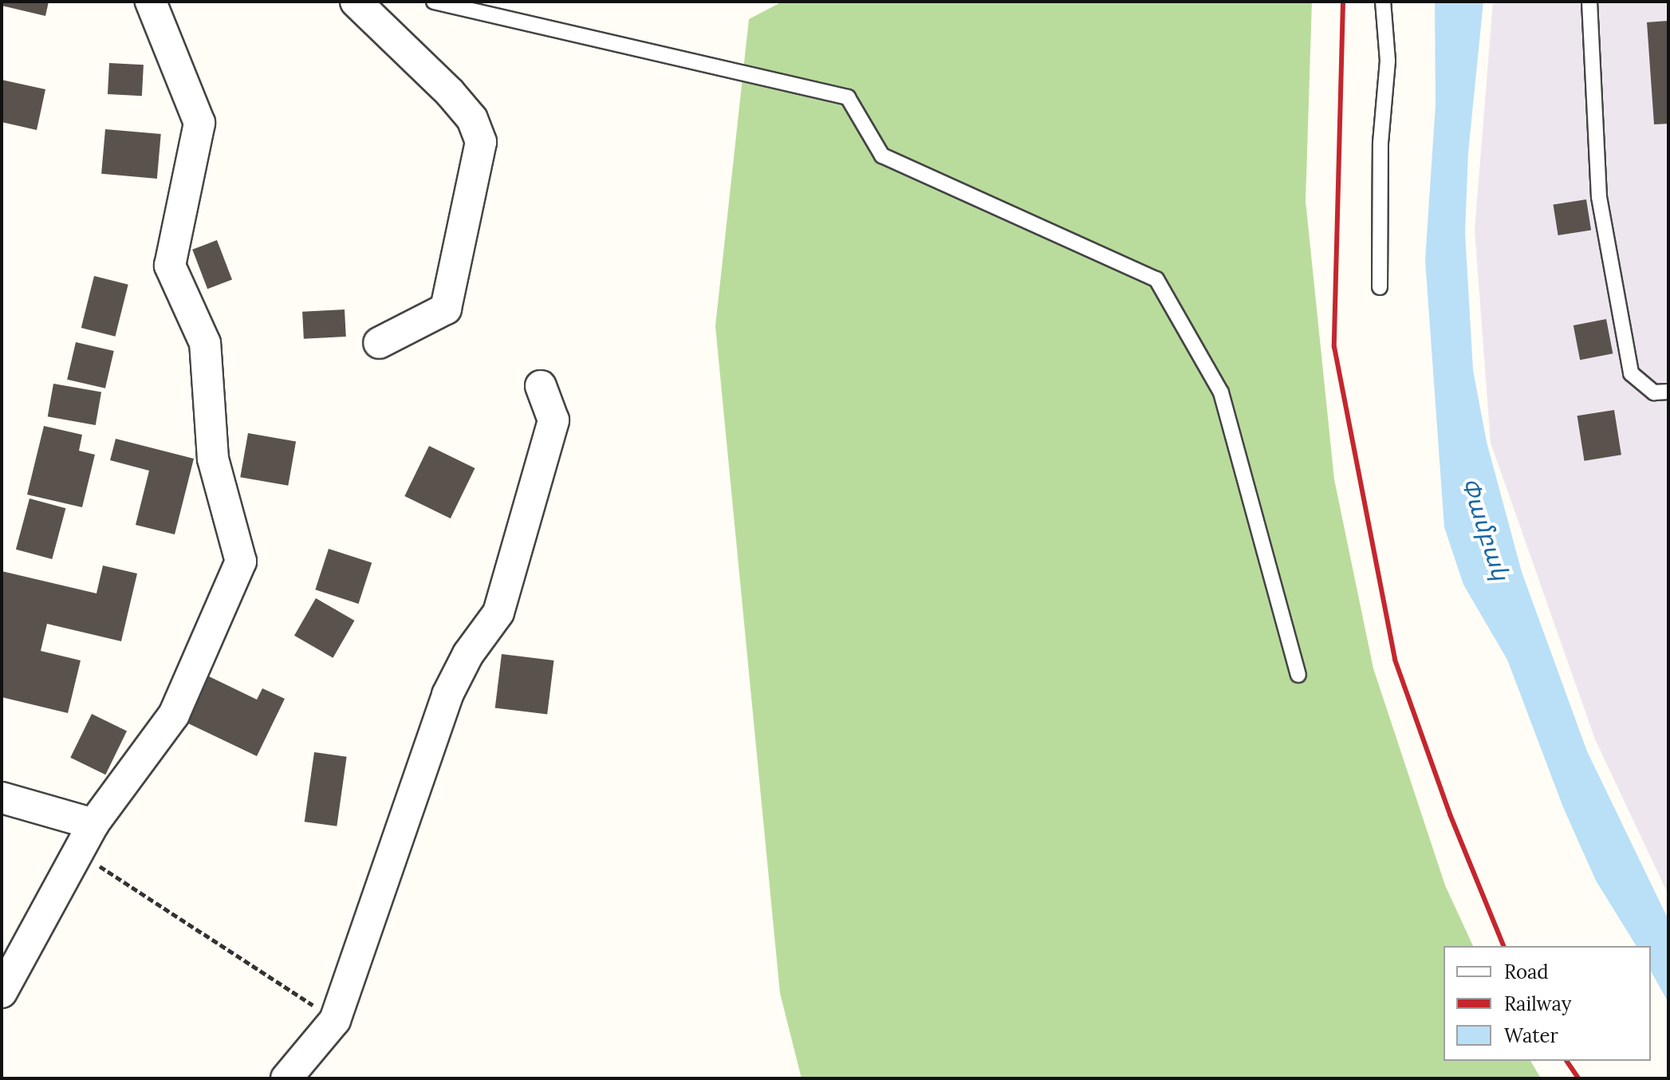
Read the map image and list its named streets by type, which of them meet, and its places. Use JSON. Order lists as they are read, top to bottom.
{
  "water": ["Փամբակ"],
  "legend": ["Road", "Railway", "Water"]
}
